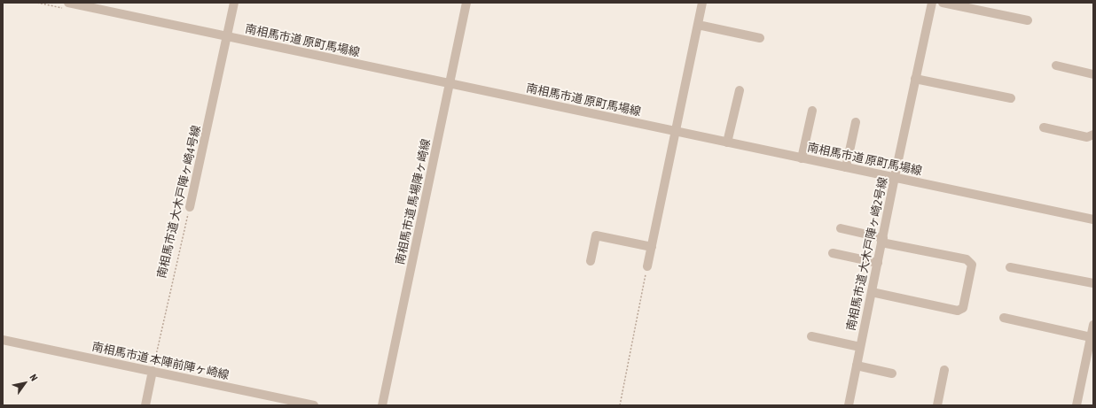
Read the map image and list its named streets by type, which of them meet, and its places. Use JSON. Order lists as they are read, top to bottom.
{
  "streets": {
    "street": [
      "南相馬市道 原町馬場線",
      "南相馬市道 大木戸陣ヶ崎4号線",
      "南相馬市道 馬場陣ヶ崎線",
      "南相馬市道 大木戸陣ヶ崎2号線",
      "南相馬市道 本陣前陣ヶ崎線"
    ]
  },
  "crossings": [
    ["南相馬市道 原町馬場線", "南相馬市道 大木戸陣ヶ崎4号線"],
    ["南相馬市道 原町馬場線", "南相馬市道 馬場陣ヶ崎線"],
    ["南相馬市道 原町馬場線", "南相馬市道 大木戸陣ヶ崎2号線"],
    ["南相馬市道 大木戸陣ヶ崎4号線", "南相馬市道 本陣前陣ヶ崎線"]
  ],
  "north": "top right"
}
